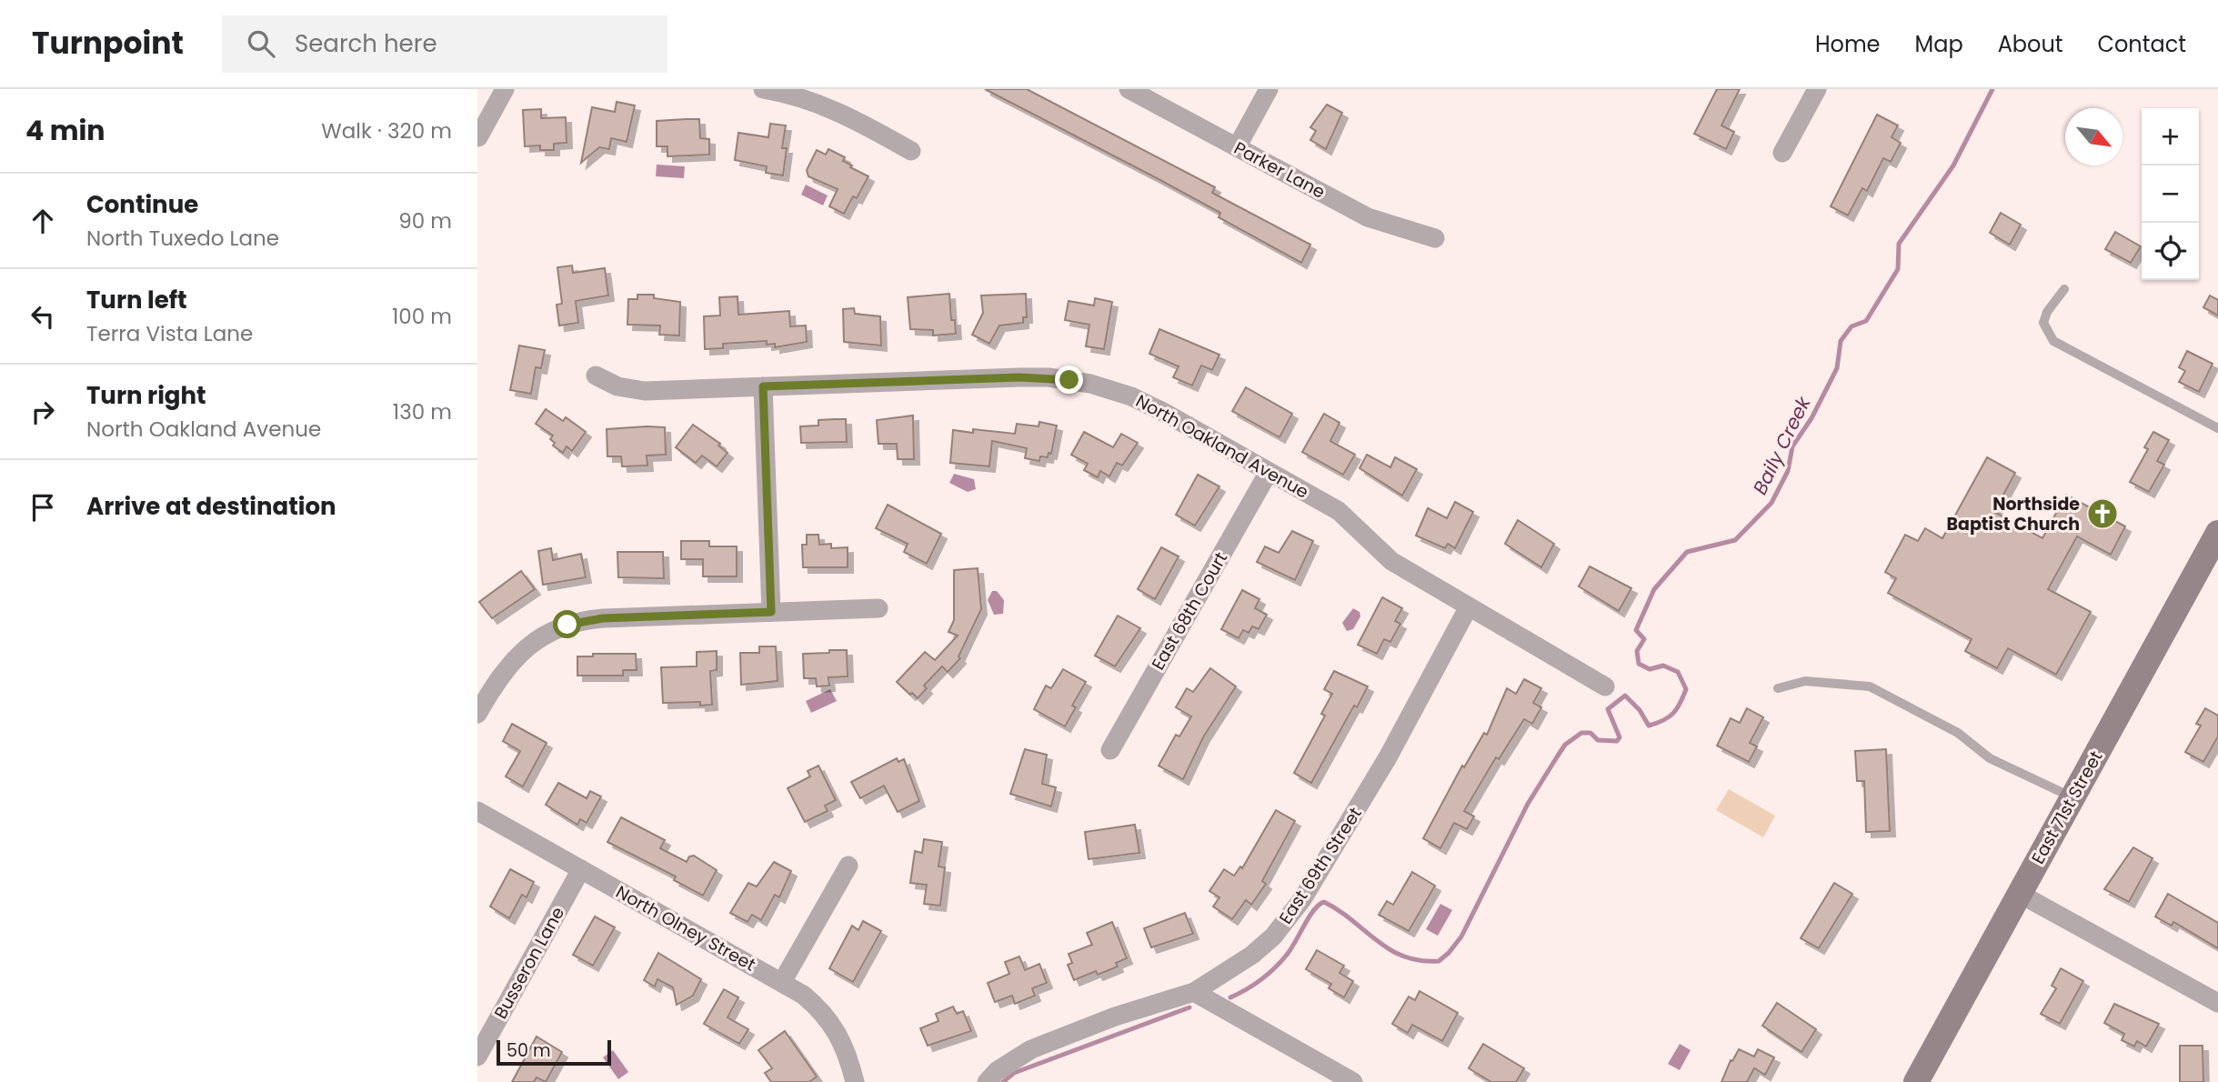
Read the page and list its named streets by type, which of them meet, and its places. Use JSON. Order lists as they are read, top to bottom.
{
  "streets": {
    "main road": ["East 71st Street"],
    "street": [
      "Parker Lane",
      "North Oakland Avenue",
      "East 68th Court",
      "East 69th Street",
      "North Olney Street",
      "Busseron Lane"
    ]
  },
  "crossings": [
    ["North Oakland Avenue", "East 68th Court"],
    ["North Oakland Avenue", "East 69th Street"],
    ["North Olney Street", "Busseron Lane"]
  ],
  "water": ["Baily Creek"],
  "places": {
    "church": ["Northside Baptist Church"]
  },
  "scale_bar": "50 m",
  "north": "bottom right",
  "page": {
    "header": "Turnpoint",
    "search": "Search here",
    "nav": [
      "Home",
      "Map",
      "About",
      "Contact"
    ],
    "heading": ["4 min", "Walk · 320 m"],
    "map_buttons": ["+", "−"],
    "list": [
      ["Continue", "North Tuxedo Lane", "90 m"],
      ["Turn left", "Terra Vista Lane", "100 m"],
      ["Turn right", "North Oakland Avenue", "130 m"],
      "Arrive at destination"
    ],
    "scale": "50 m"
  }
}
